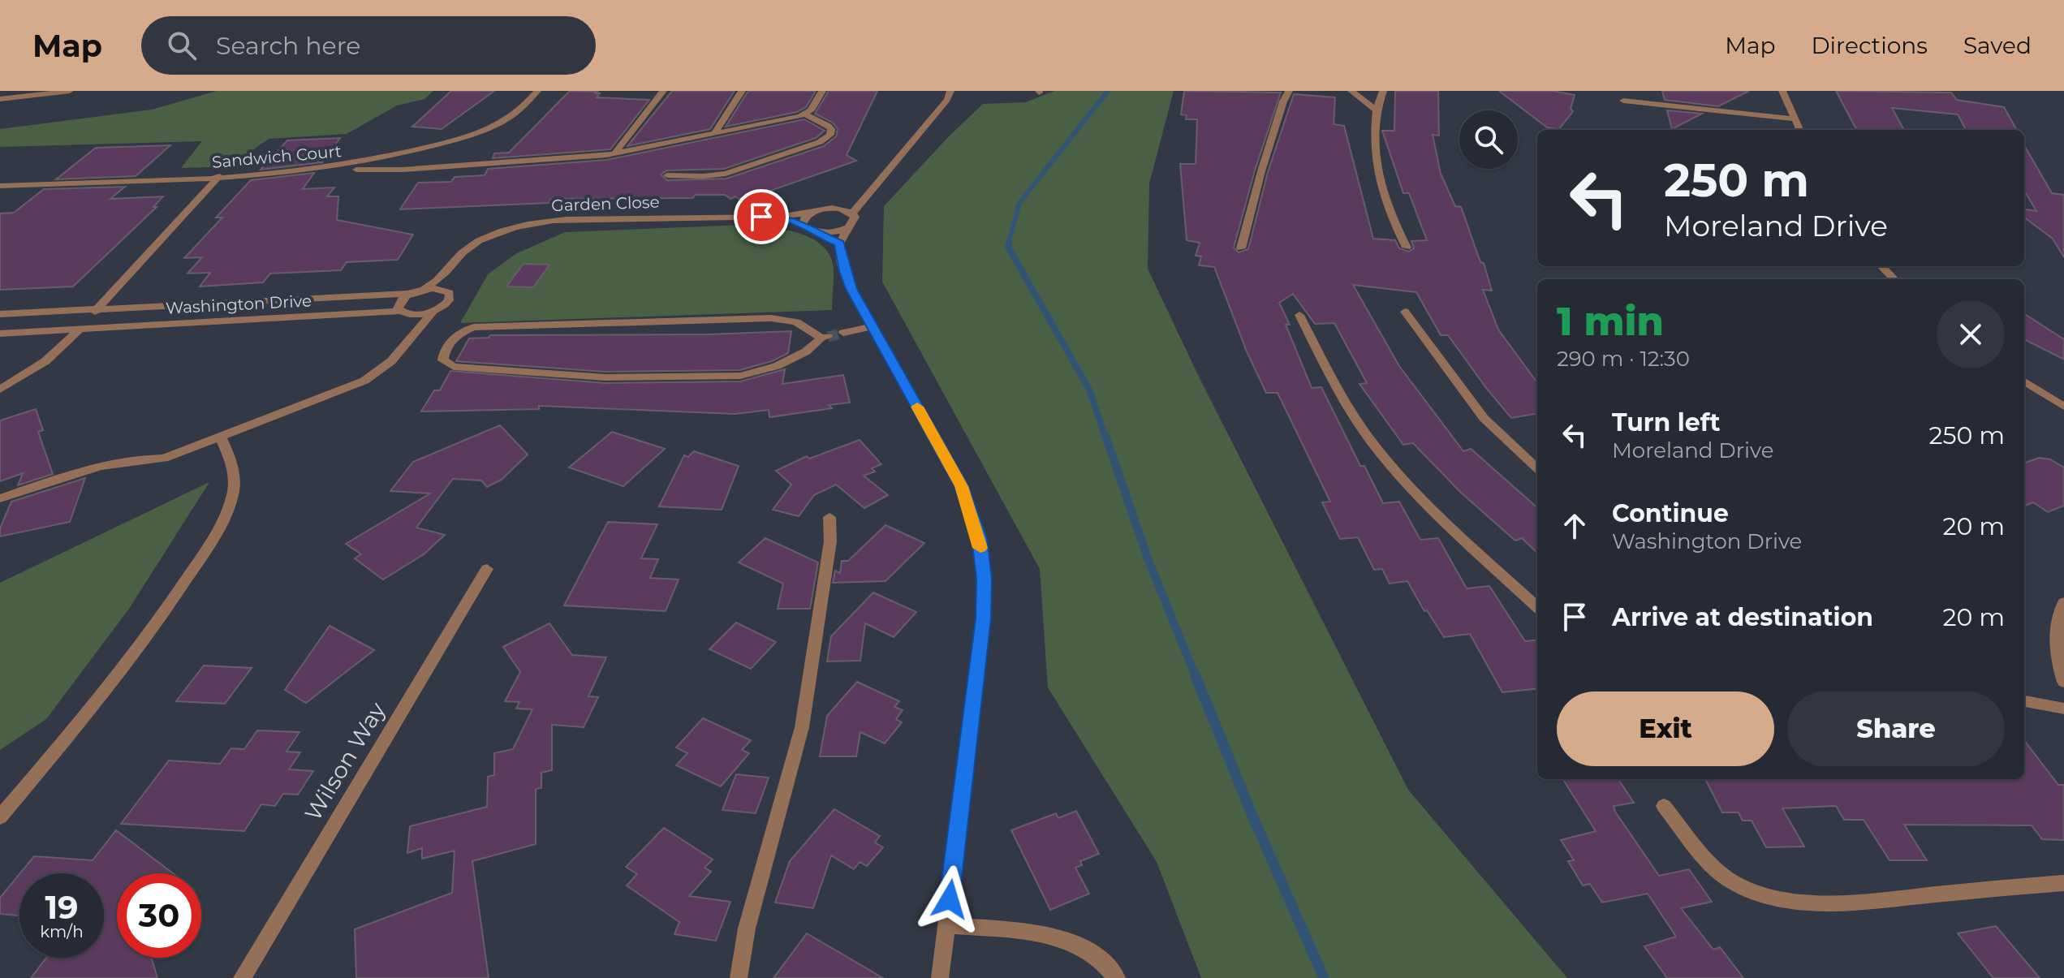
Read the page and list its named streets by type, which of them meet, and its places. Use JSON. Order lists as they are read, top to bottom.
{
  "streets": {
    "street": [
      "Sandwich Court",
      "Garden Close",
      "Washington Drive",
      "Wilson Way"
    ]
  },
  "crossings": [
    ["Garden Close", "Washington Drive"]
  ],
  "page": {
    "header": "Map",
    "search": "Search here",
    "nav": ["Map", "Directions", "Saved"],
    "turn": ["250 m", "Moreland Drive"],
    "heading": ["1 min", "290 m · 12:30"],
    "list": [
      {
        "name": "Turn left",
        "note": "Moreland Drive",
        "value": "250 m"
      },
      {
        "name": "Continue",
        "note": "Washington Drive",
        "value": "20 m"
      },
      {
        "name": "Arrive at destination",
        "value": "20 m"
      }
    ],
    "buttons": ["Exit", "Share"],
    "speed": "19 km/h",
    "limit": "30"
  }
}
